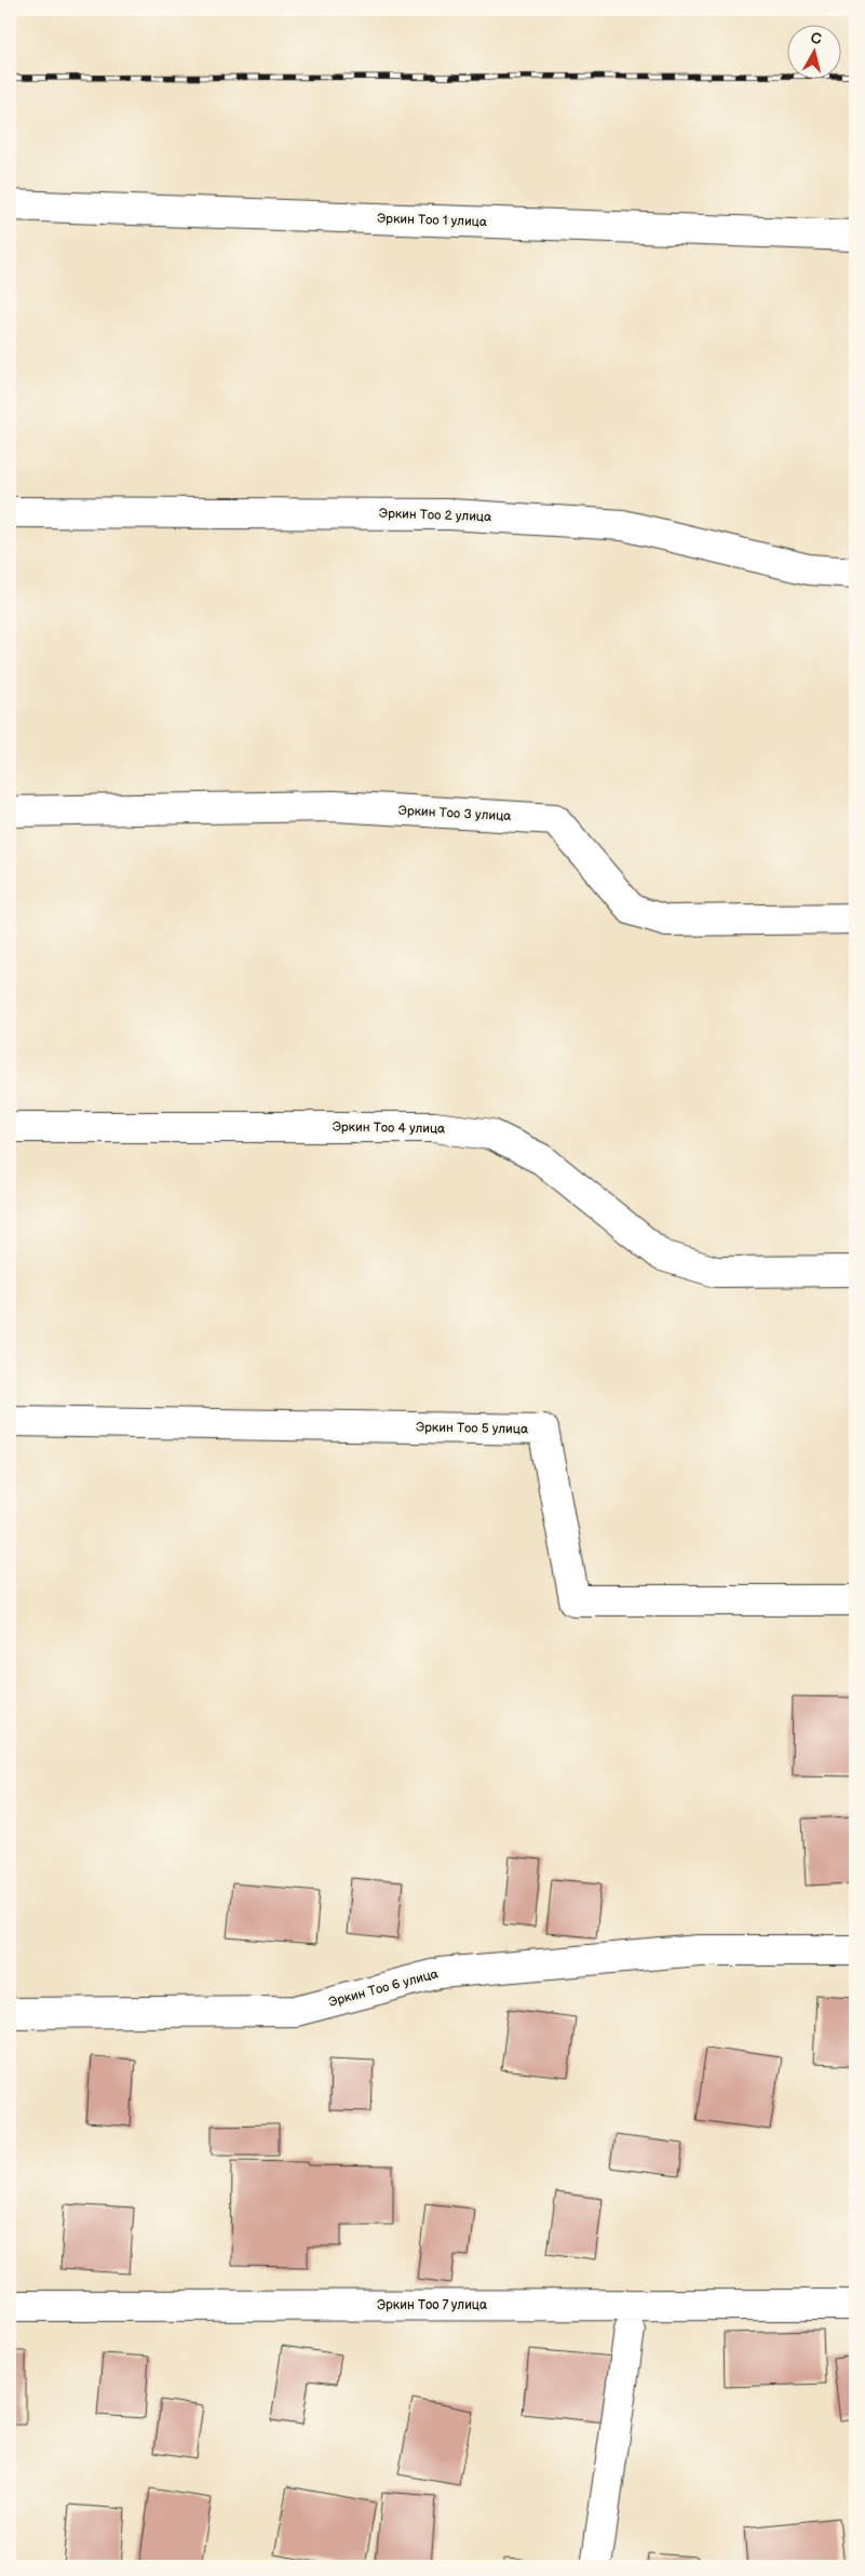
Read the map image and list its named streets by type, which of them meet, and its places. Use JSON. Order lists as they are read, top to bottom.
{
  "streets": {
    "street": [
      "Эркин Тоо 1 улица",
      "Эркин Тоо 2 улица",
      "Эркин Тоо 3 улица",
      "Эркин Тоо 4 улица",
      "Эркин Тоо 5 улица",
      "Эркин Тоо 6 улица",
      "Эркин Тоо 7 улица"
    ]
  },
  "north": "top"
}
